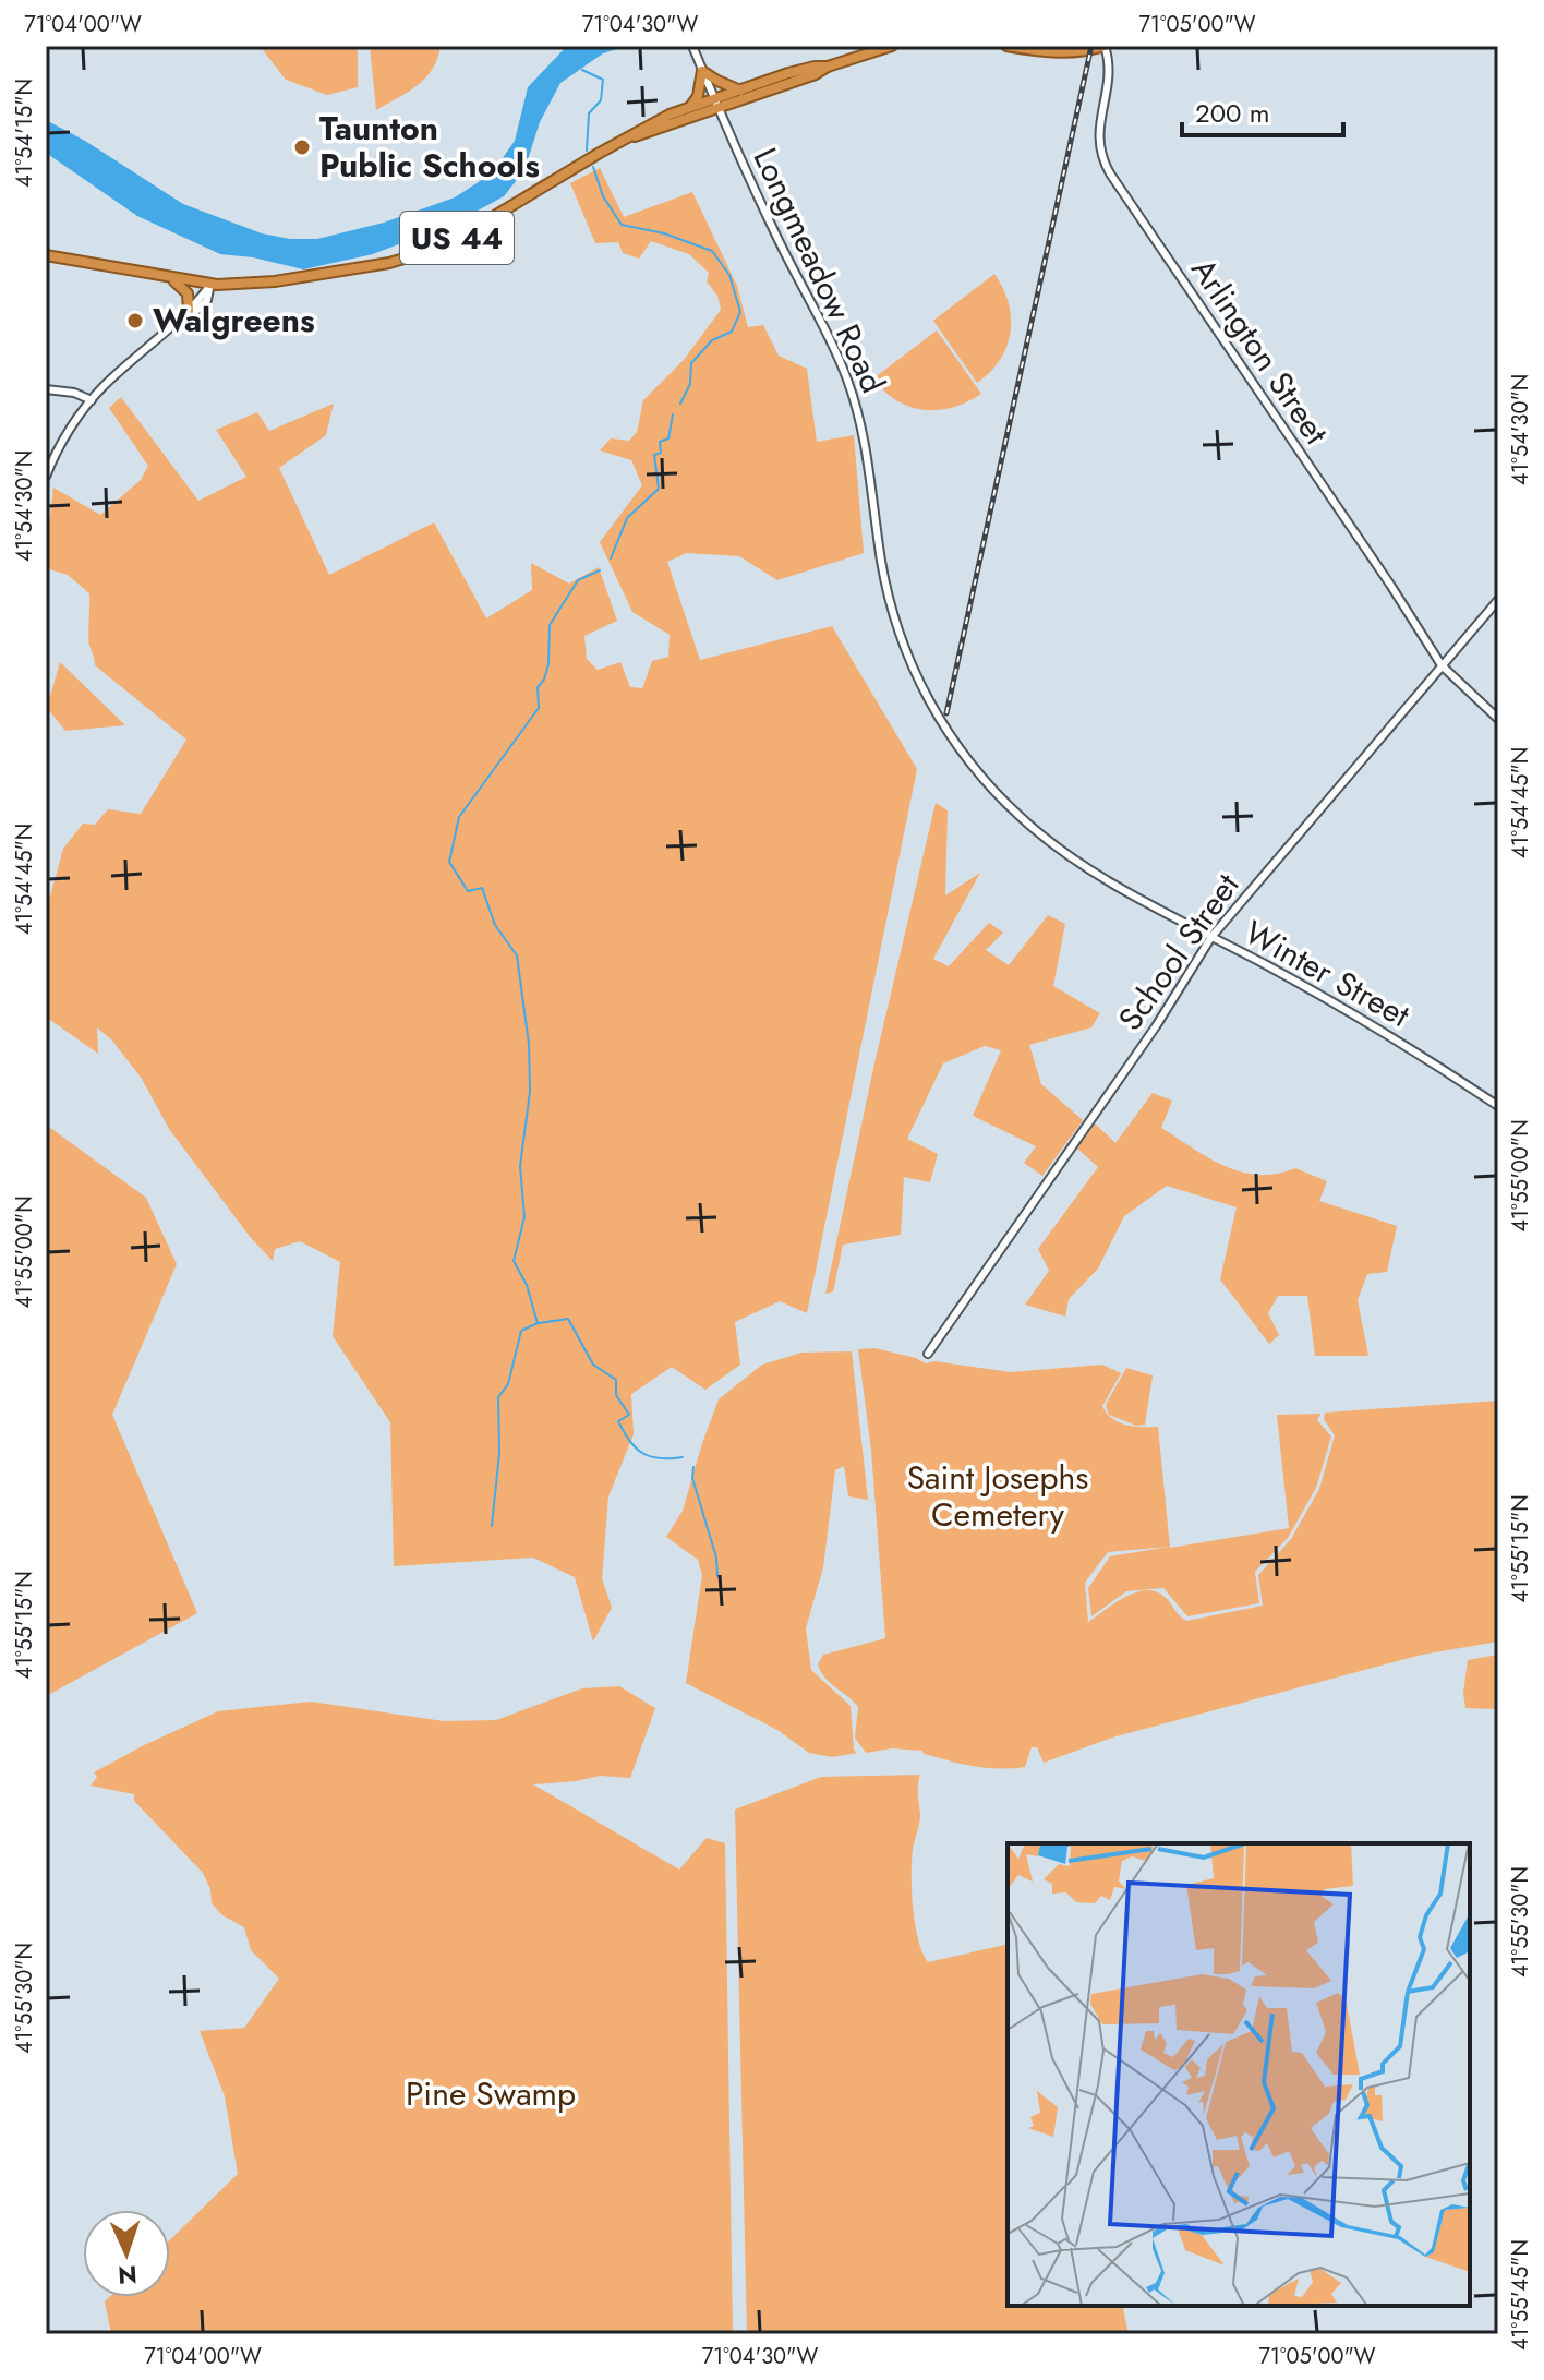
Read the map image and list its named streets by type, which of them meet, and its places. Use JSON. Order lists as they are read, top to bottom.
{
  "streets": {
    "highway": ["US 44"],
    "street": [
      "Longmeadow Road",
      "Arlington Street",
      "School Street",
      "Winter Street"
    ]
  },
  "crossings": [
    ["US 44", "Longmeadow Road"],
    ["Longmeadow Road", "Winter Street"],
    ["Arlington Street", "School Street"],
    ["School Street", "Winter Street"]
  ],
  "parks": ["Saint Josephs Cemetery", "Pine Swamp"],
  "places": ["Taunton Public Schools", "Walgreens"],
  "scale_bar": "200 m",
  "north": "bottom",
  "coordinates": [
    "71°04'00\"W",
    "71°04'30\"W",
    "71°05'00\"W",
    "41°54'15\"N",
    "41°54'30\"N",
    "41°54'45\"N",
    "41°55'00\"N",
    "41°55'15\"N",
    "41°55'30\"N",
    "41°55'45\"N"
  ]
}
